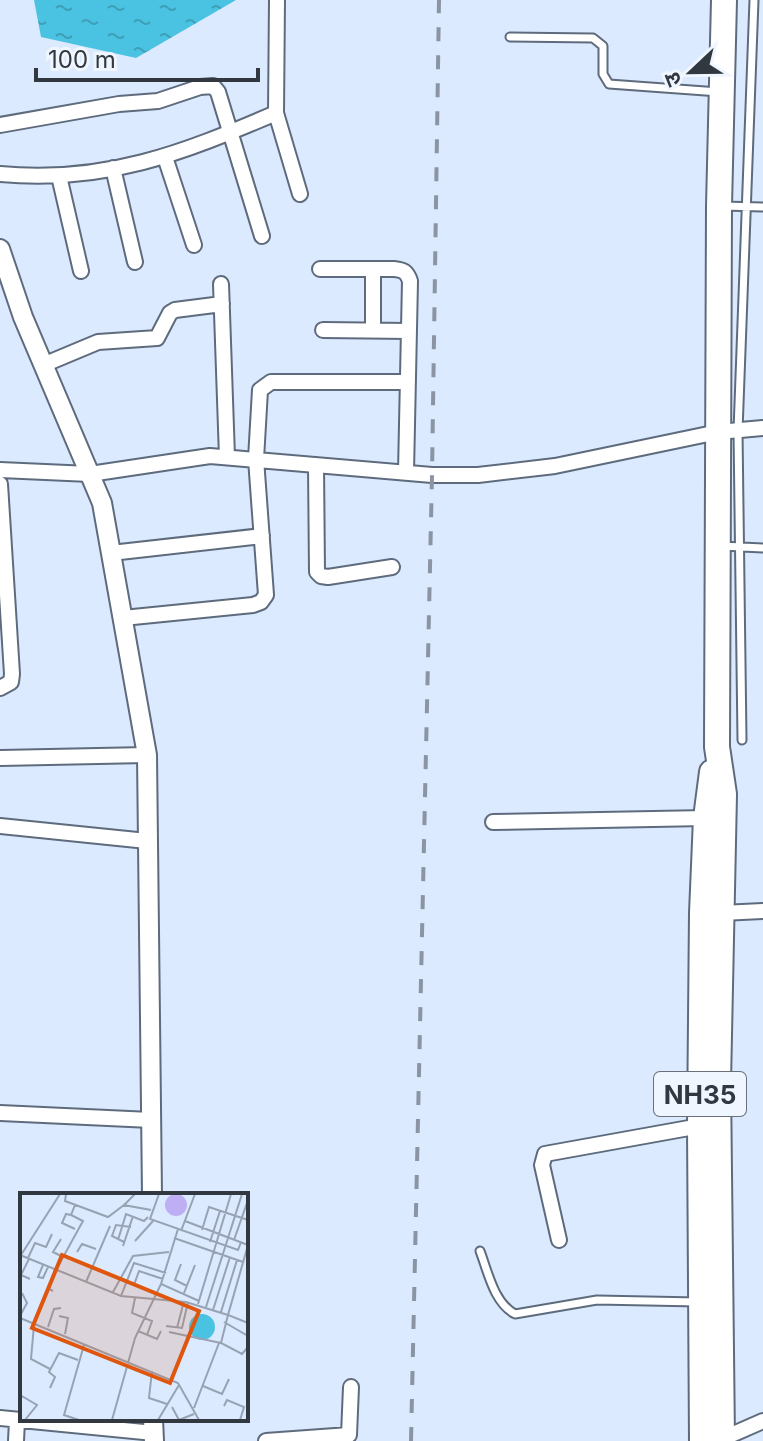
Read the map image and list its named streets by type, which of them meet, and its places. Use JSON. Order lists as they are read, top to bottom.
{
  "streets": {
    "highway": ["NH35"]
  },
  "scale_bar": "100 m",
  "north": "left"
}
